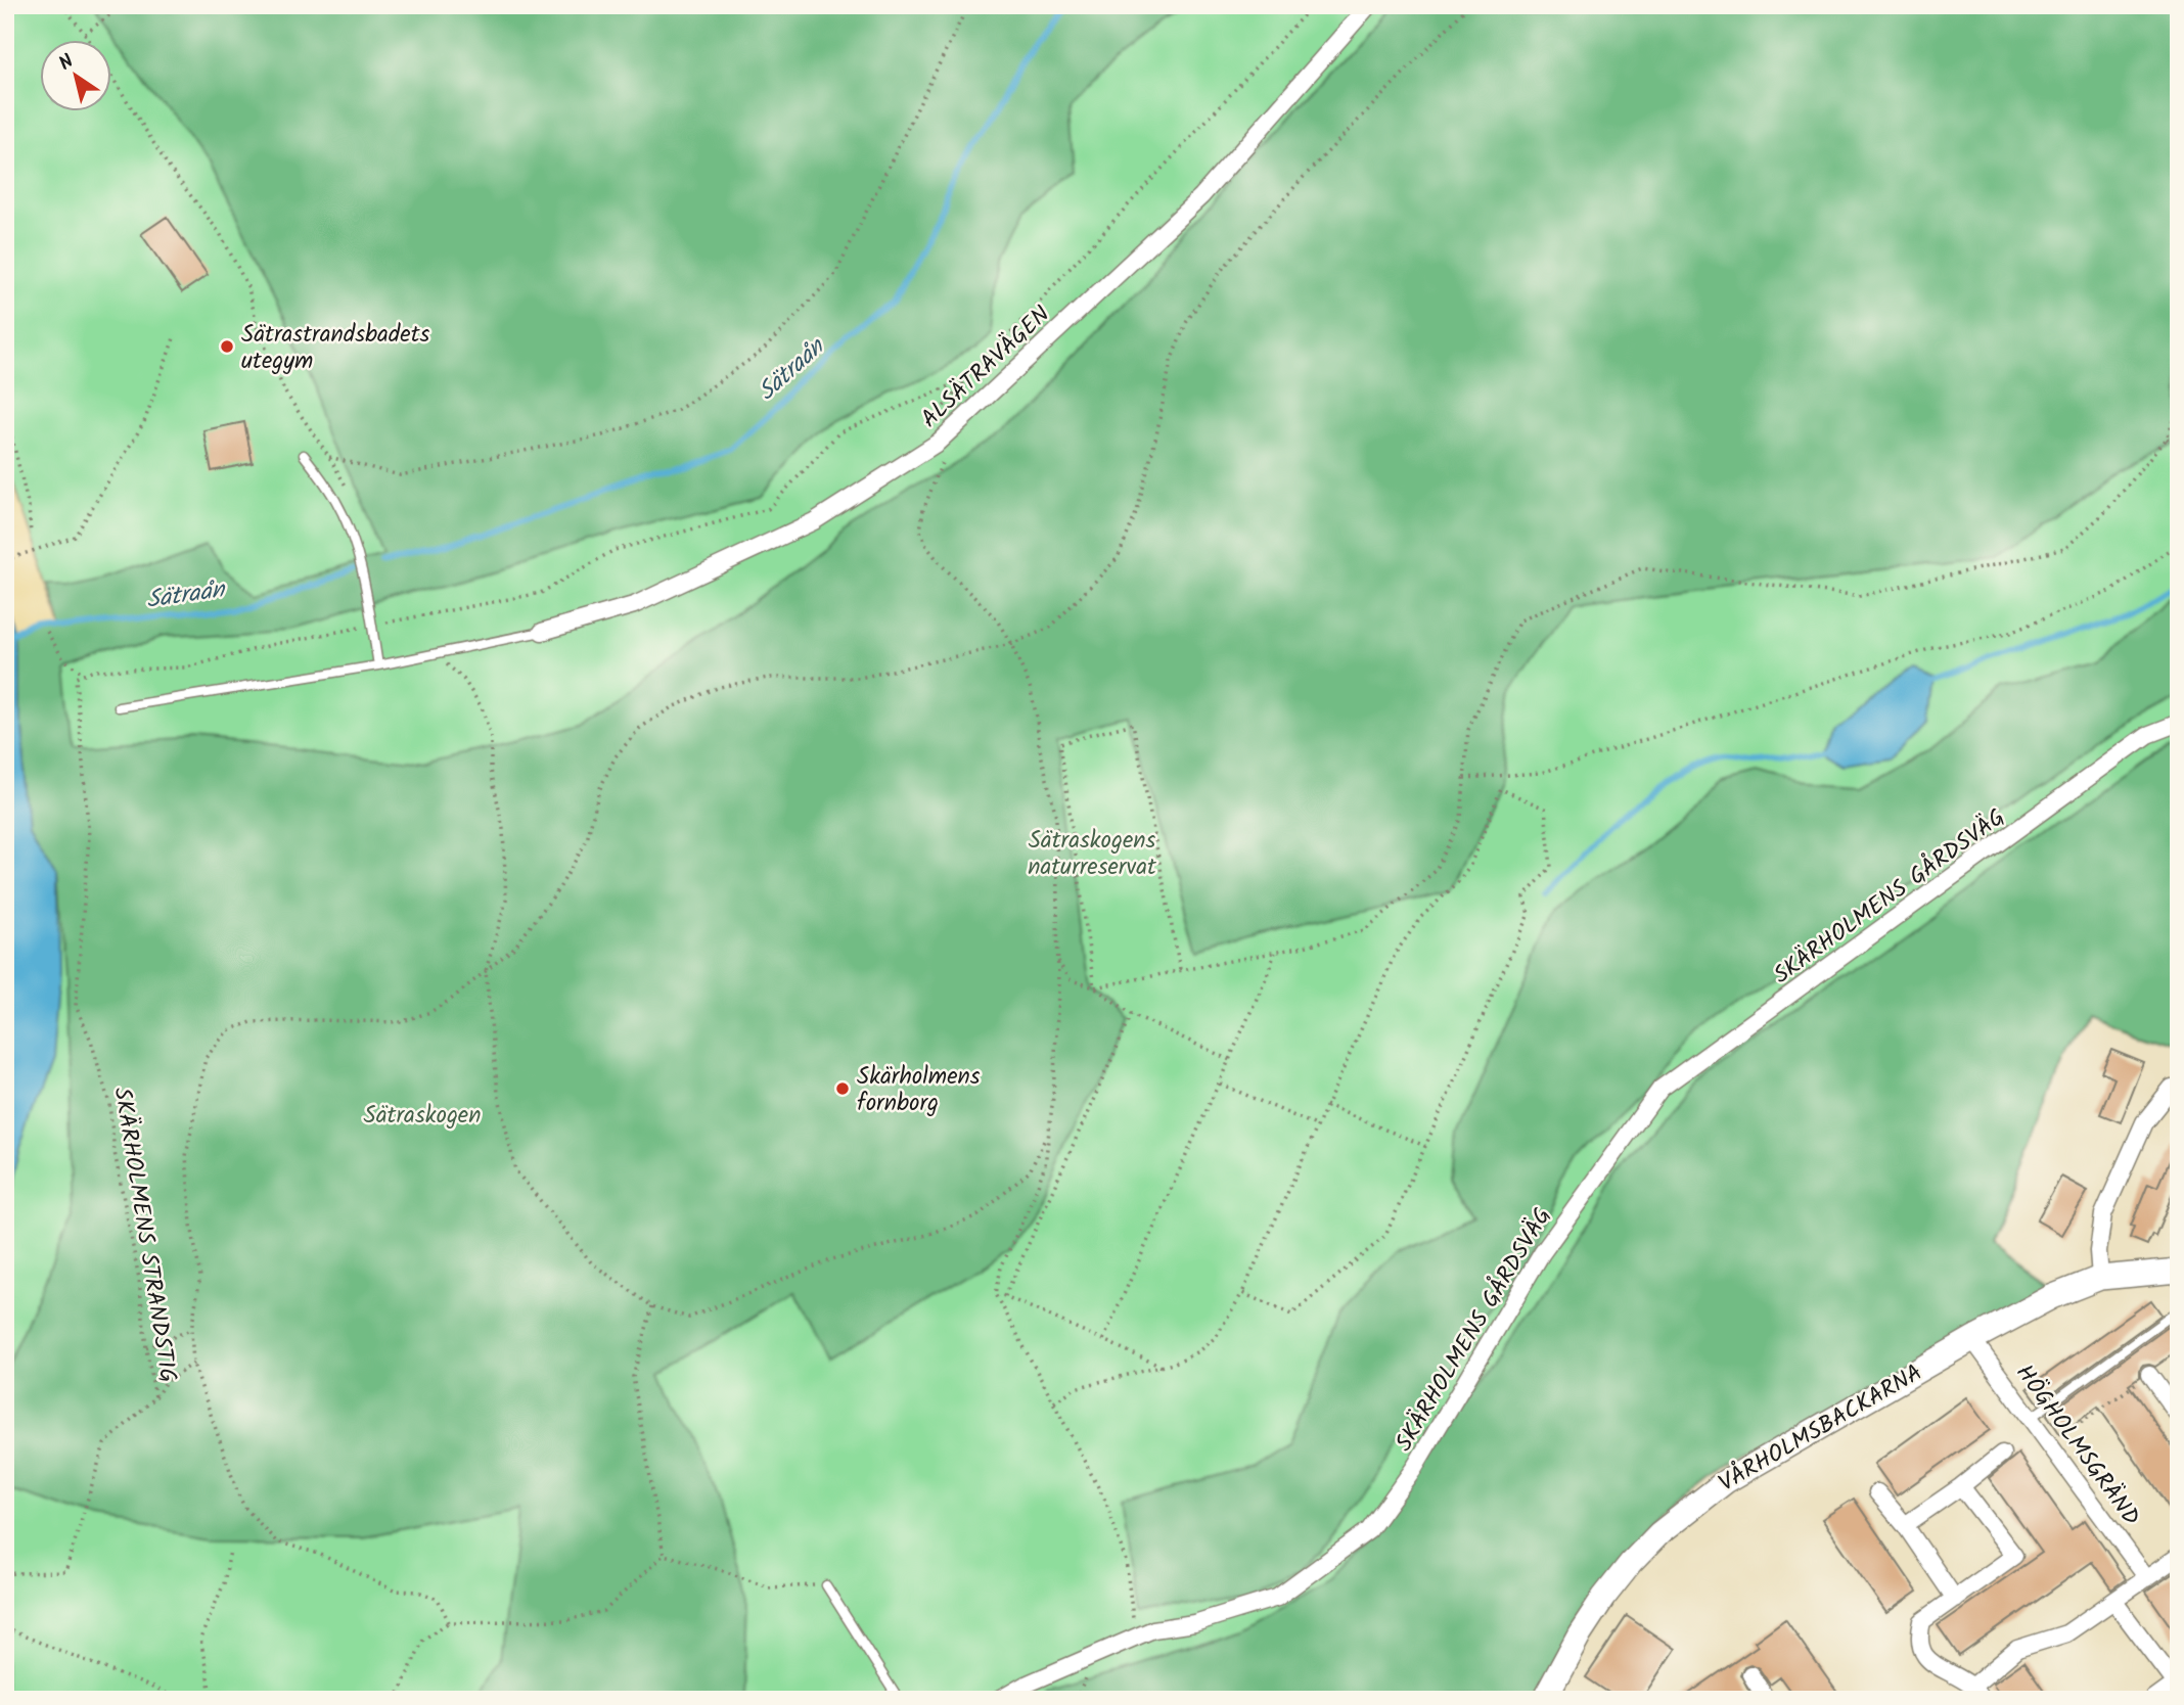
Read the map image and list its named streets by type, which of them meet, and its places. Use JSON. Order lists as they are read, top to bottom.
{
  "streets": {
    "street": [
      "ALSÄTRAVÄGEN",
      "SKÄRHOLMENS GÅRDSVÄG",
      "VÅRHOLMSBACKARNA",
      "HÖGHOLMSGRÄND"
    ],
    "path": ["SKÄRHOLMENS STRANDSTIG"]
  },
  "crossings": [
    ["VÅRHOLMSBACKARNA", "HÖGHOLMSGRÄND"]
  ],
  "water": ["Sätraån"],
  "parks": ["Sätraskogens naturreservat", "Sätraskogen"],
  "places": ["Sätrastrandsbadets utegym", "Skärholmens fornborg"],
  "north": "top left"
}
